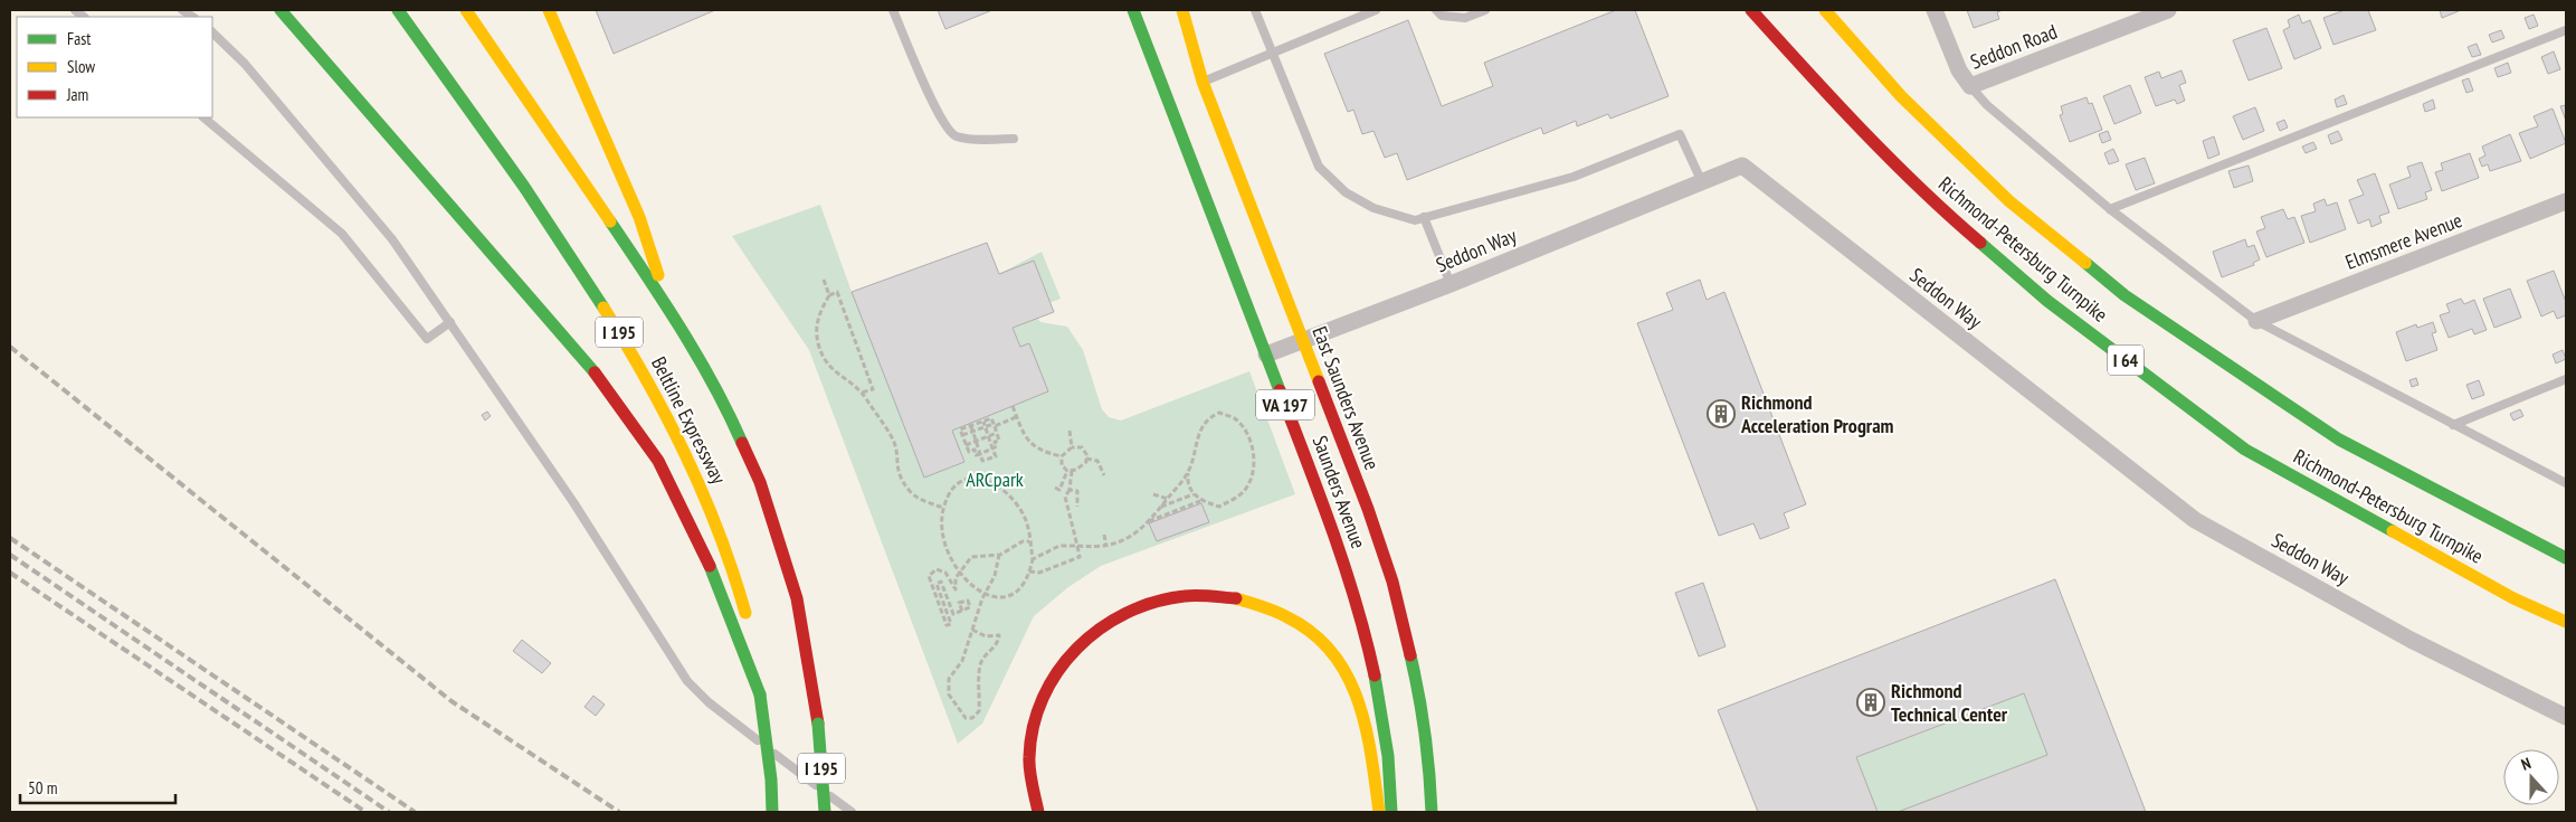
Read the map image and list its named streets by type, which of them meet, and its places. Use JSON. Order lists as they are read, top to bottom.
{
  "streets": {
    "main road": [
      "Richmond-Petersburg Turnpike",
      "I 195",
      "I 64",
      "East Saunders Avenue",
      "VA 197",
      "Beltline Expressway",
      "Saunders Avenue"
    ],
    "street": ["Seddon Road", "Elmsmere Avenue", "Seddon Way"]
  },
  "crossings": [
    ["Seddon Way", "East Saunders Avenue"],
    ["Seddon Way", "Saunders Avenue"]
  ],
  "parks": ["ARCpark"],
  "places": {
    "building": ["Richmond Acceleration Program", "Richmond Technical Center"]
  },
  "legend": ["Fast", "Slow", "Jam"],
  "scale_bar": "50 m",
  "north": "top"
}
